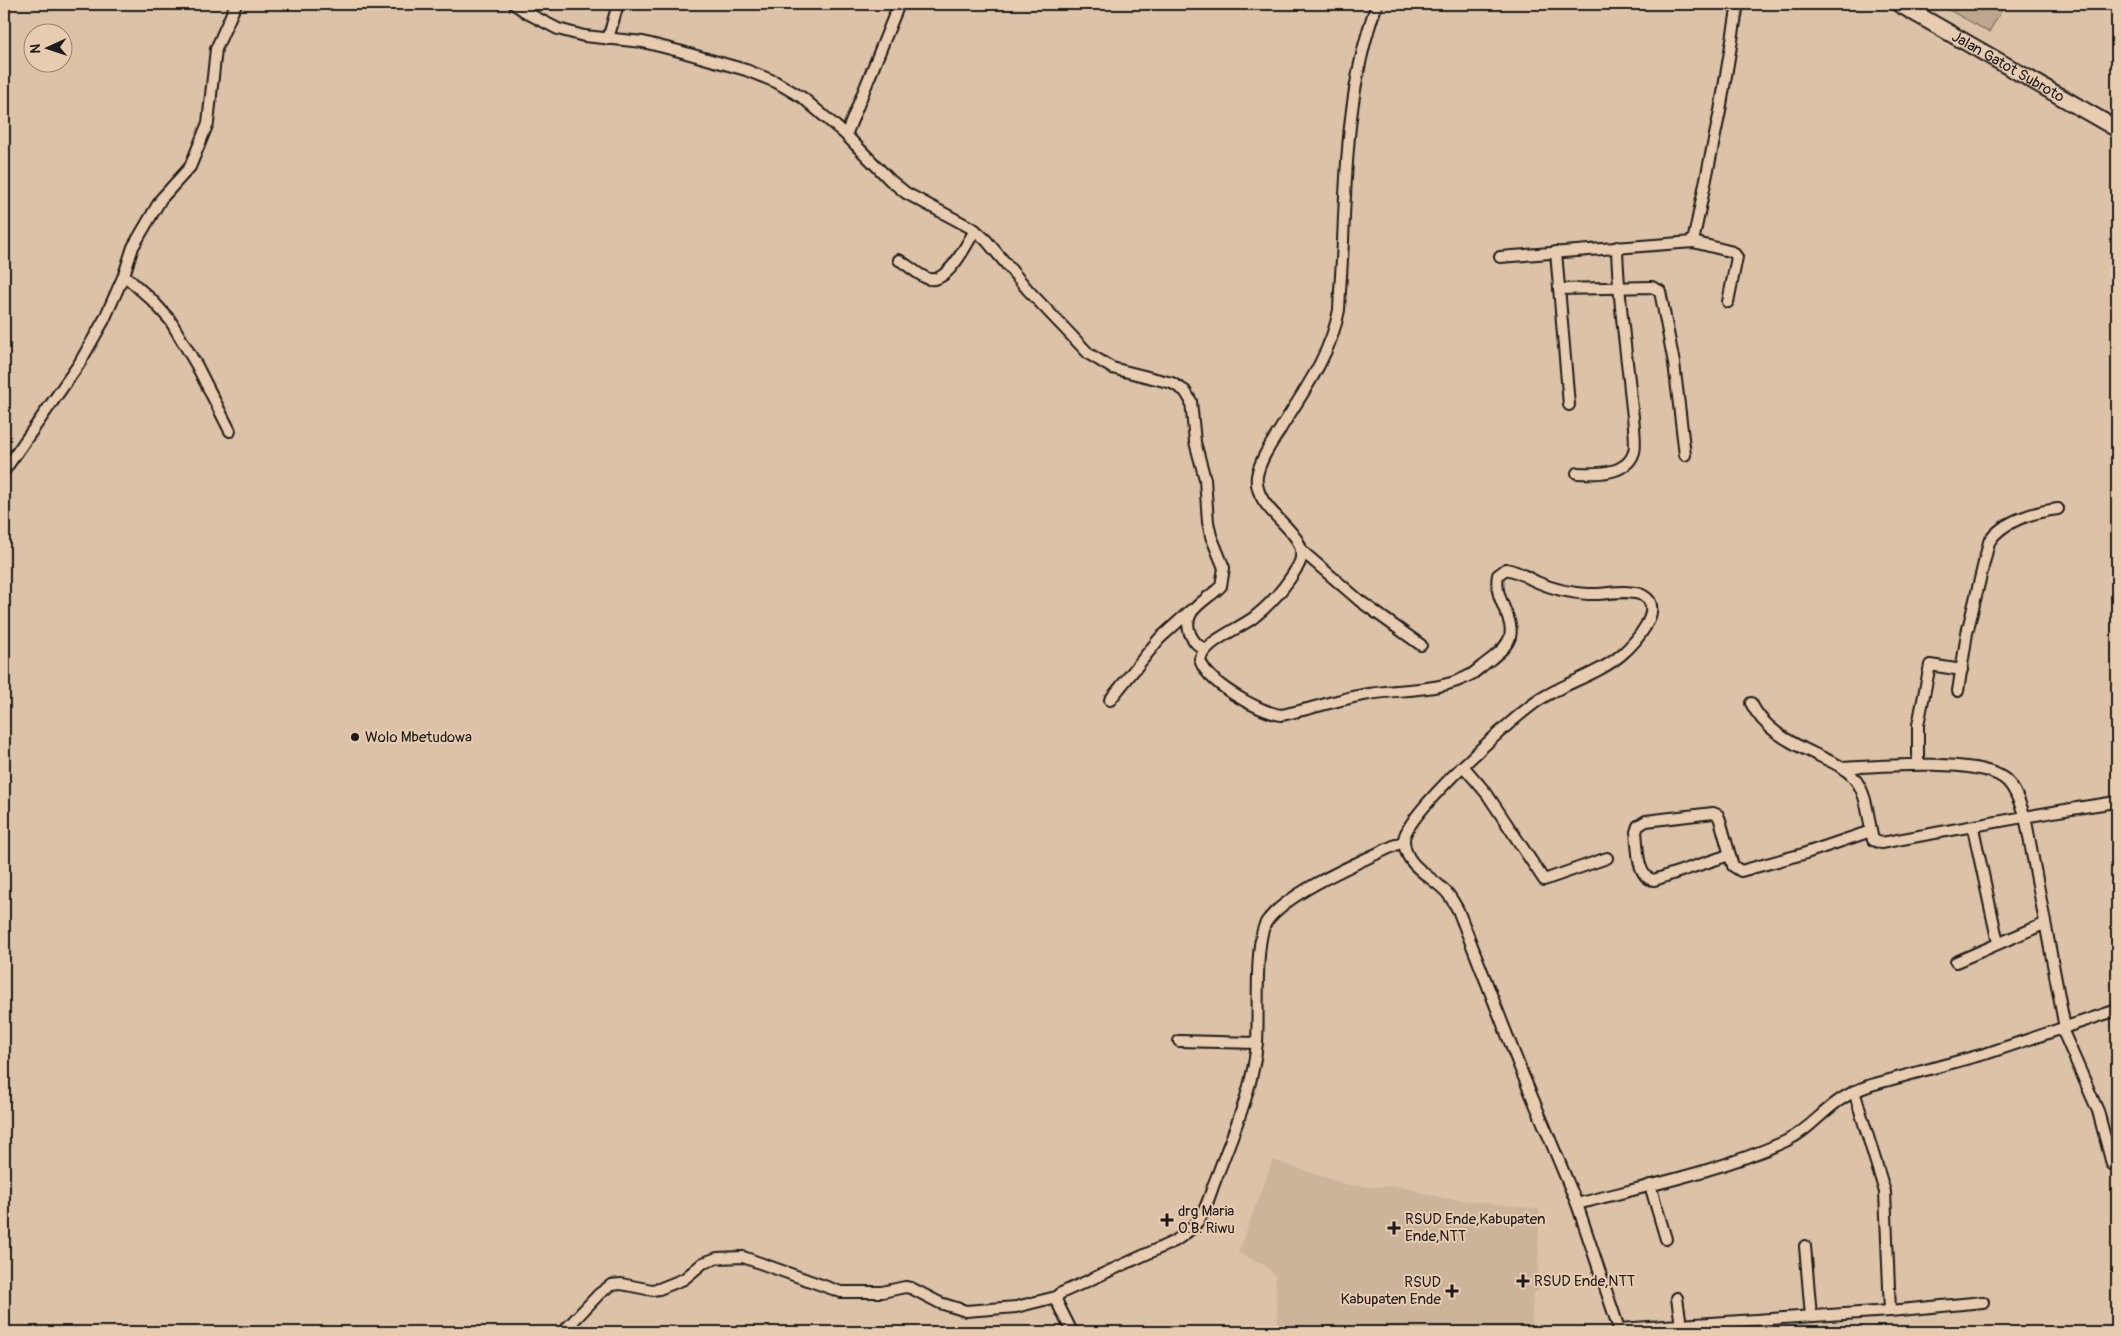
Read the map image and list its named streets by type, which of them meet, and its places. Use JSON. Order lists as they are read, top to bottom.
{
  "streets": {
    "highway": ["Jalan Gatot Subroto"]
  },
  "places": {
    "other": ["Wolo Mbetudowa"],
    "health": [
      "drg Maria O.B. Riwu",
      "RSUD Ende,Kabupaten Ende,NTT",
      "RSUD Ende,NTT",
      "RSUD Kabupaten Ende"
    ]
  },
  "north": "left"
}
